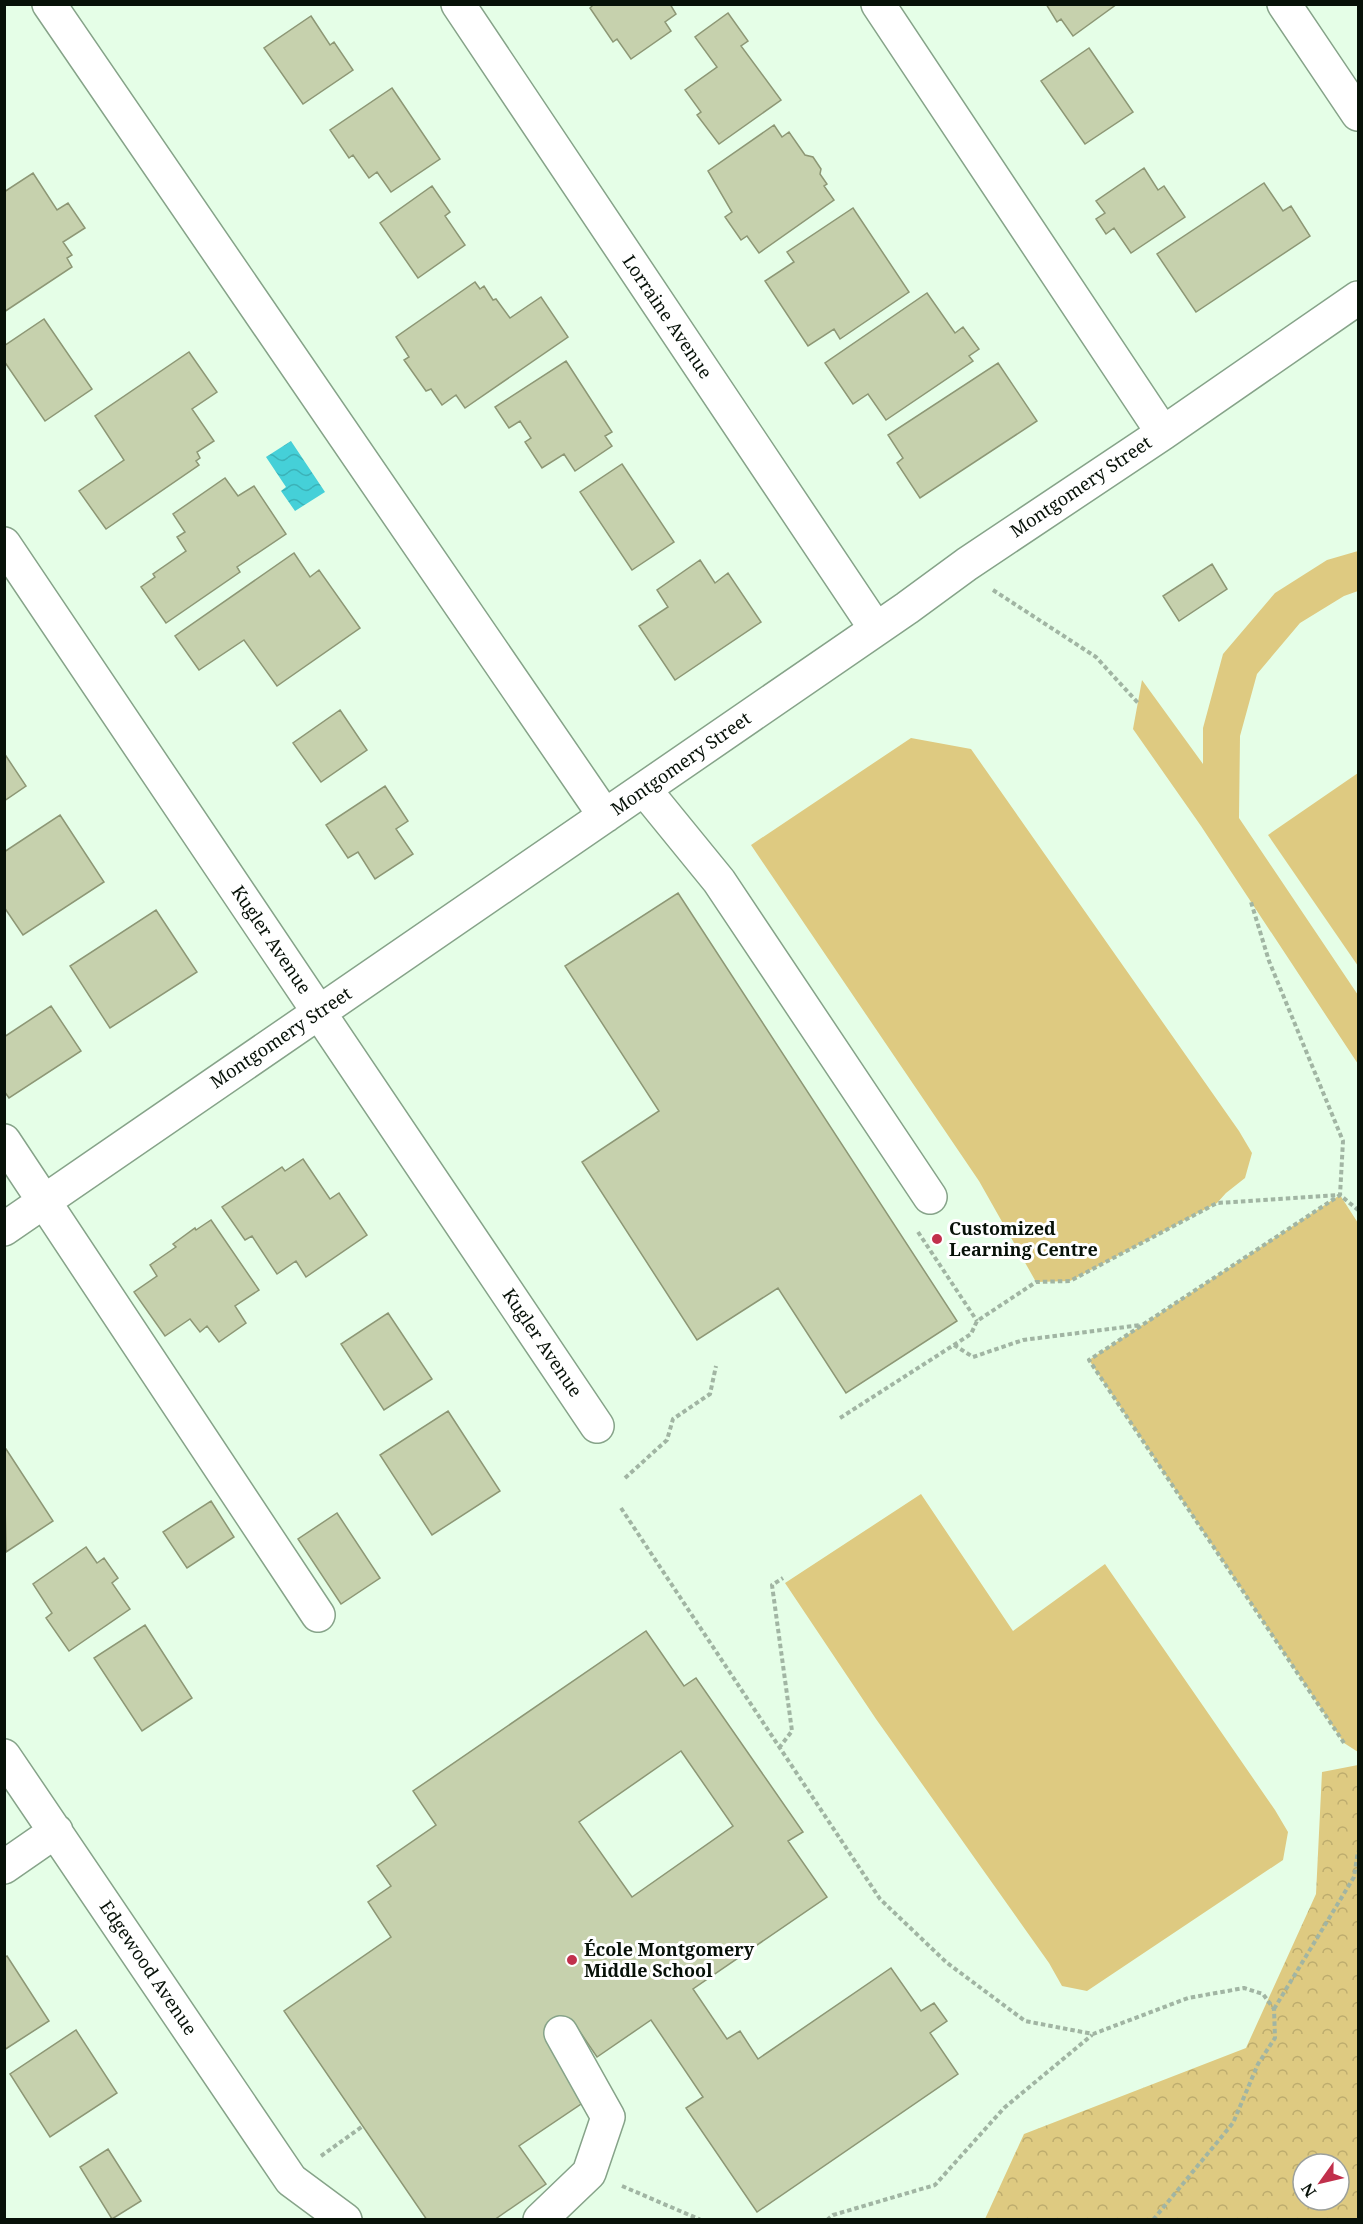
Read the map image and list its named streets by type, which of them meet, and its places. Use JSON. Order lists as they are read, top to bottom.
{
  "streets": {
    "street": [
      "Lorraine Avenue",
      "Montgomery Street",
      "Kugler Avenue",
      "Edgewood Avenue"
    ]
  },
  "crossings": [
    ["Lorraine Avenue", "Montgomery Street"],
    ["Montgomery Street", "Kugler Avenue"]
  ],
  "places": ["Customized Learning Centre", "École Montgomery Middle School"],
  "north": "bottom left"
}
